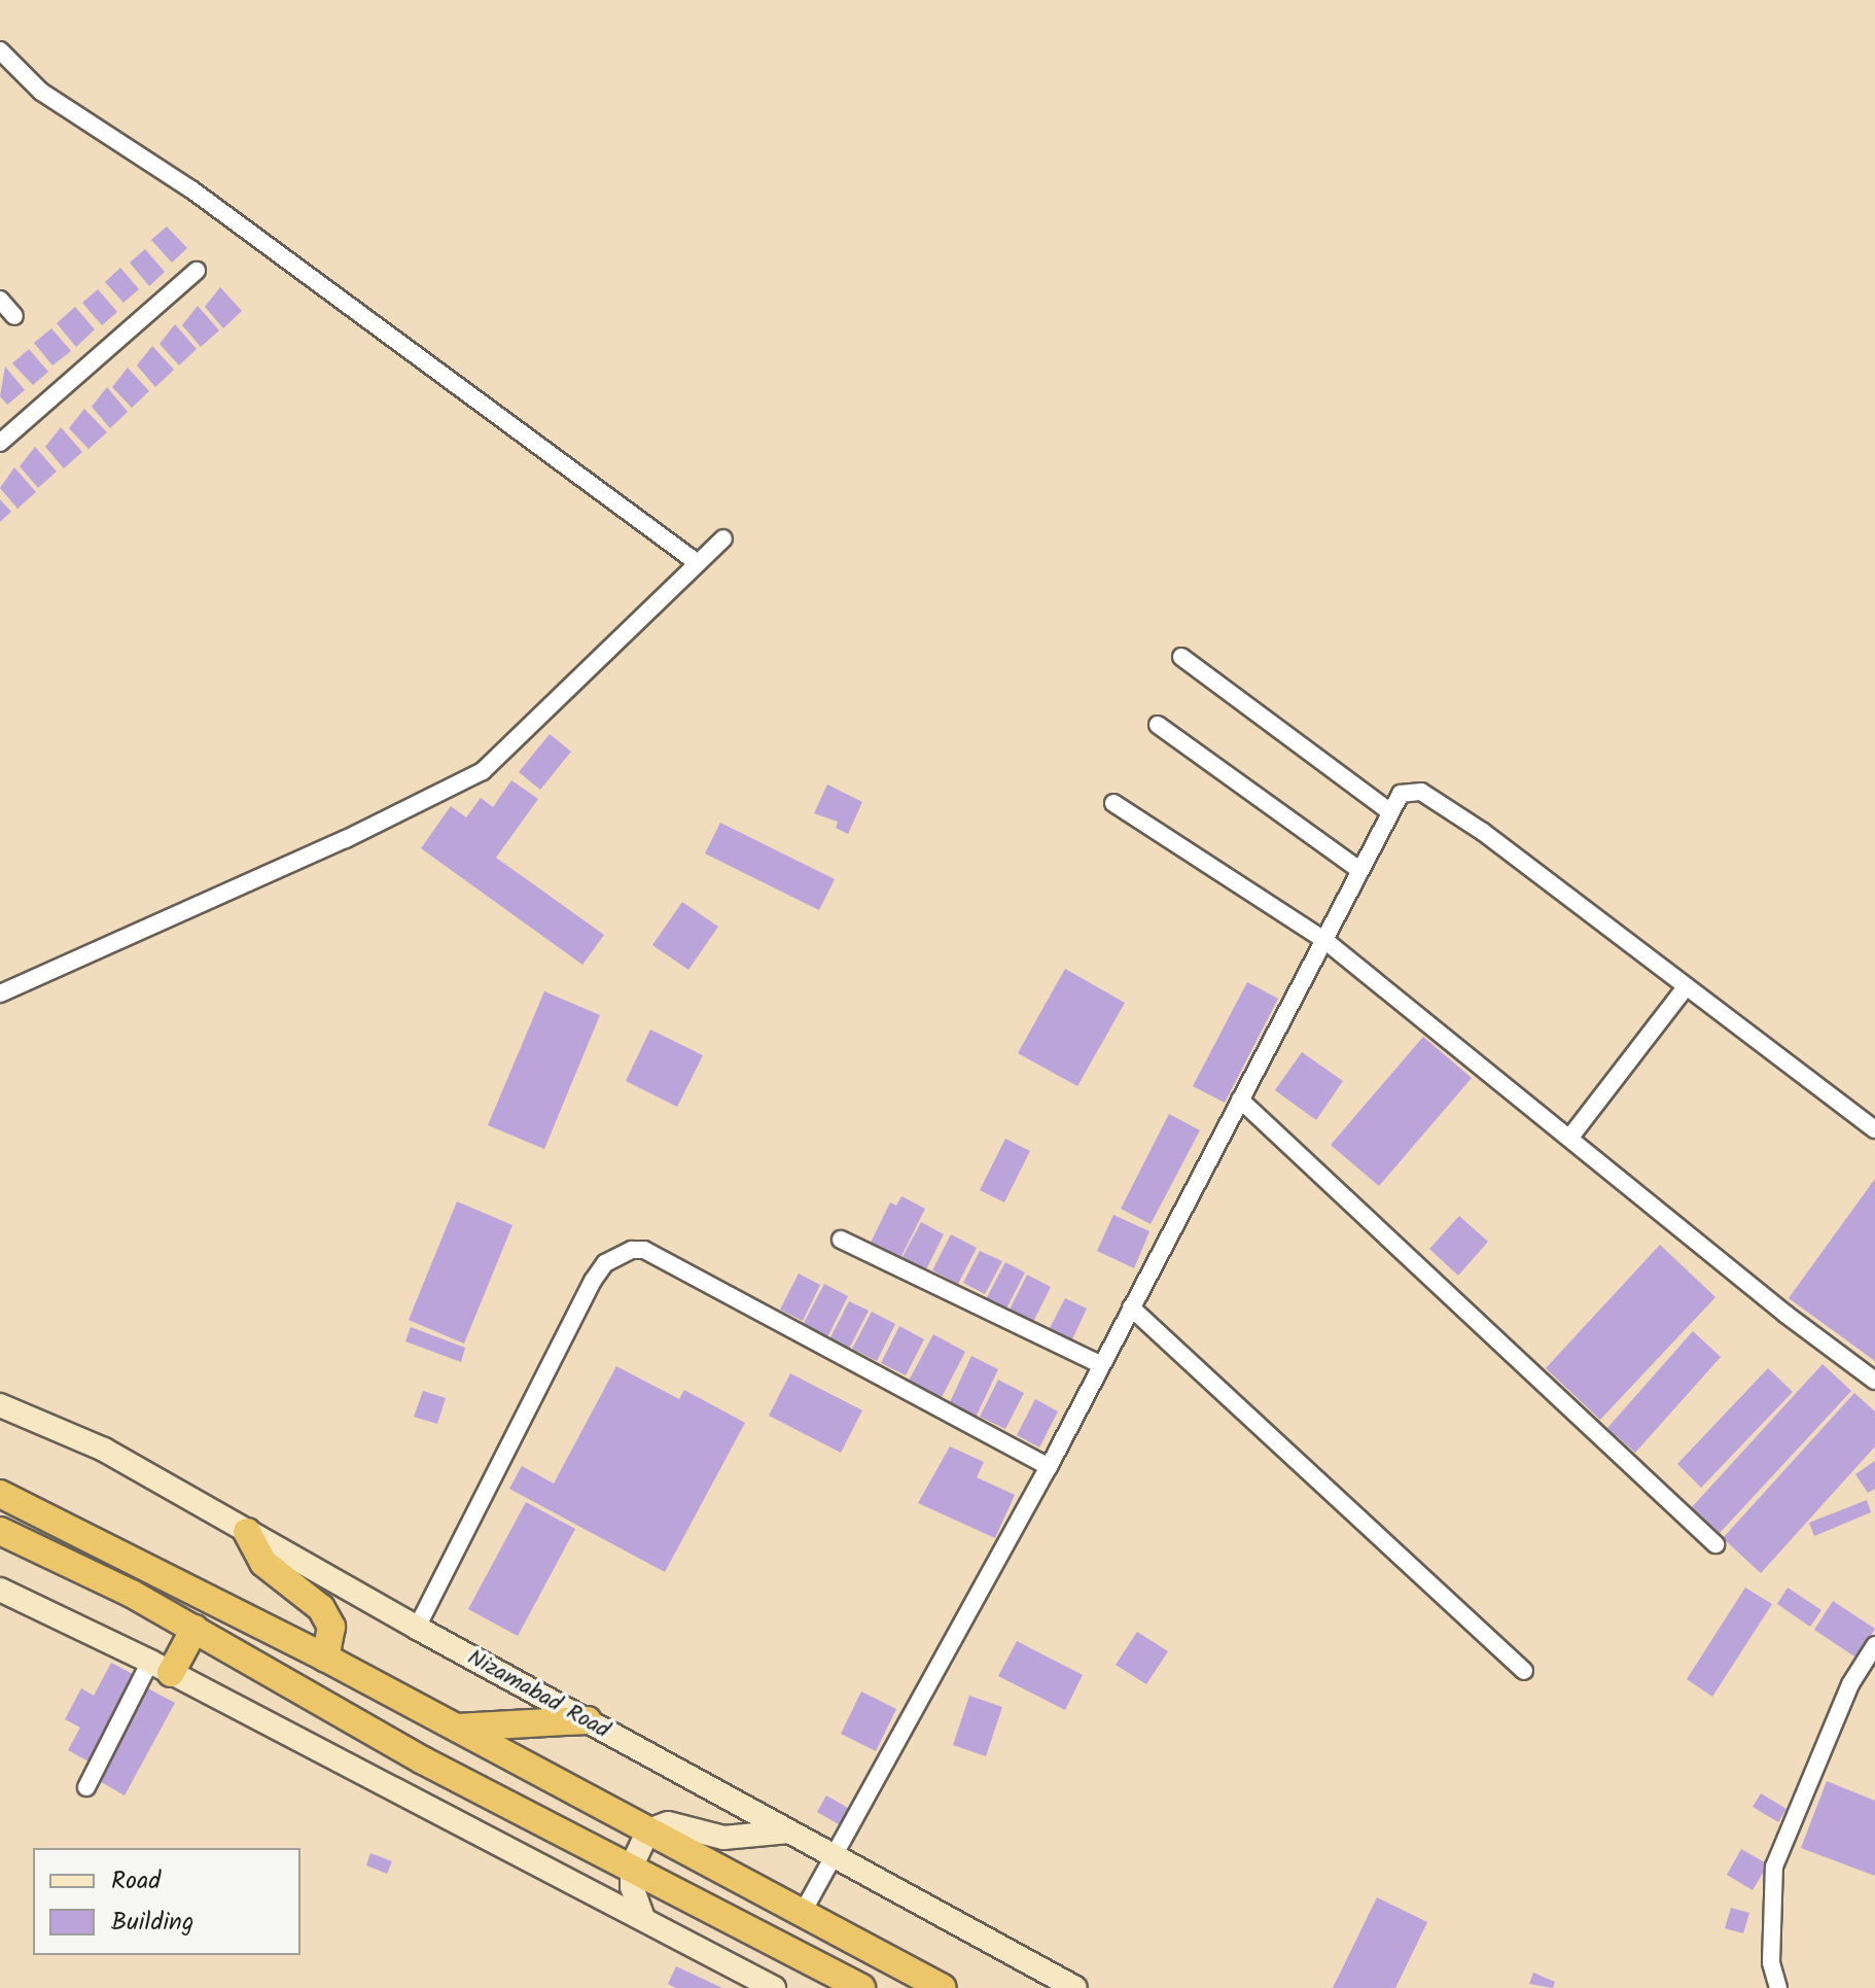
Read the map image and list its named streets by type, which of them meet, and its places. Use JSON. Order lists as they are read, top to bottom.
{
  "streets": {
    "main road": ["Nizamabad Road"]
  },
  "legend": ["Road", "Building"]
}
